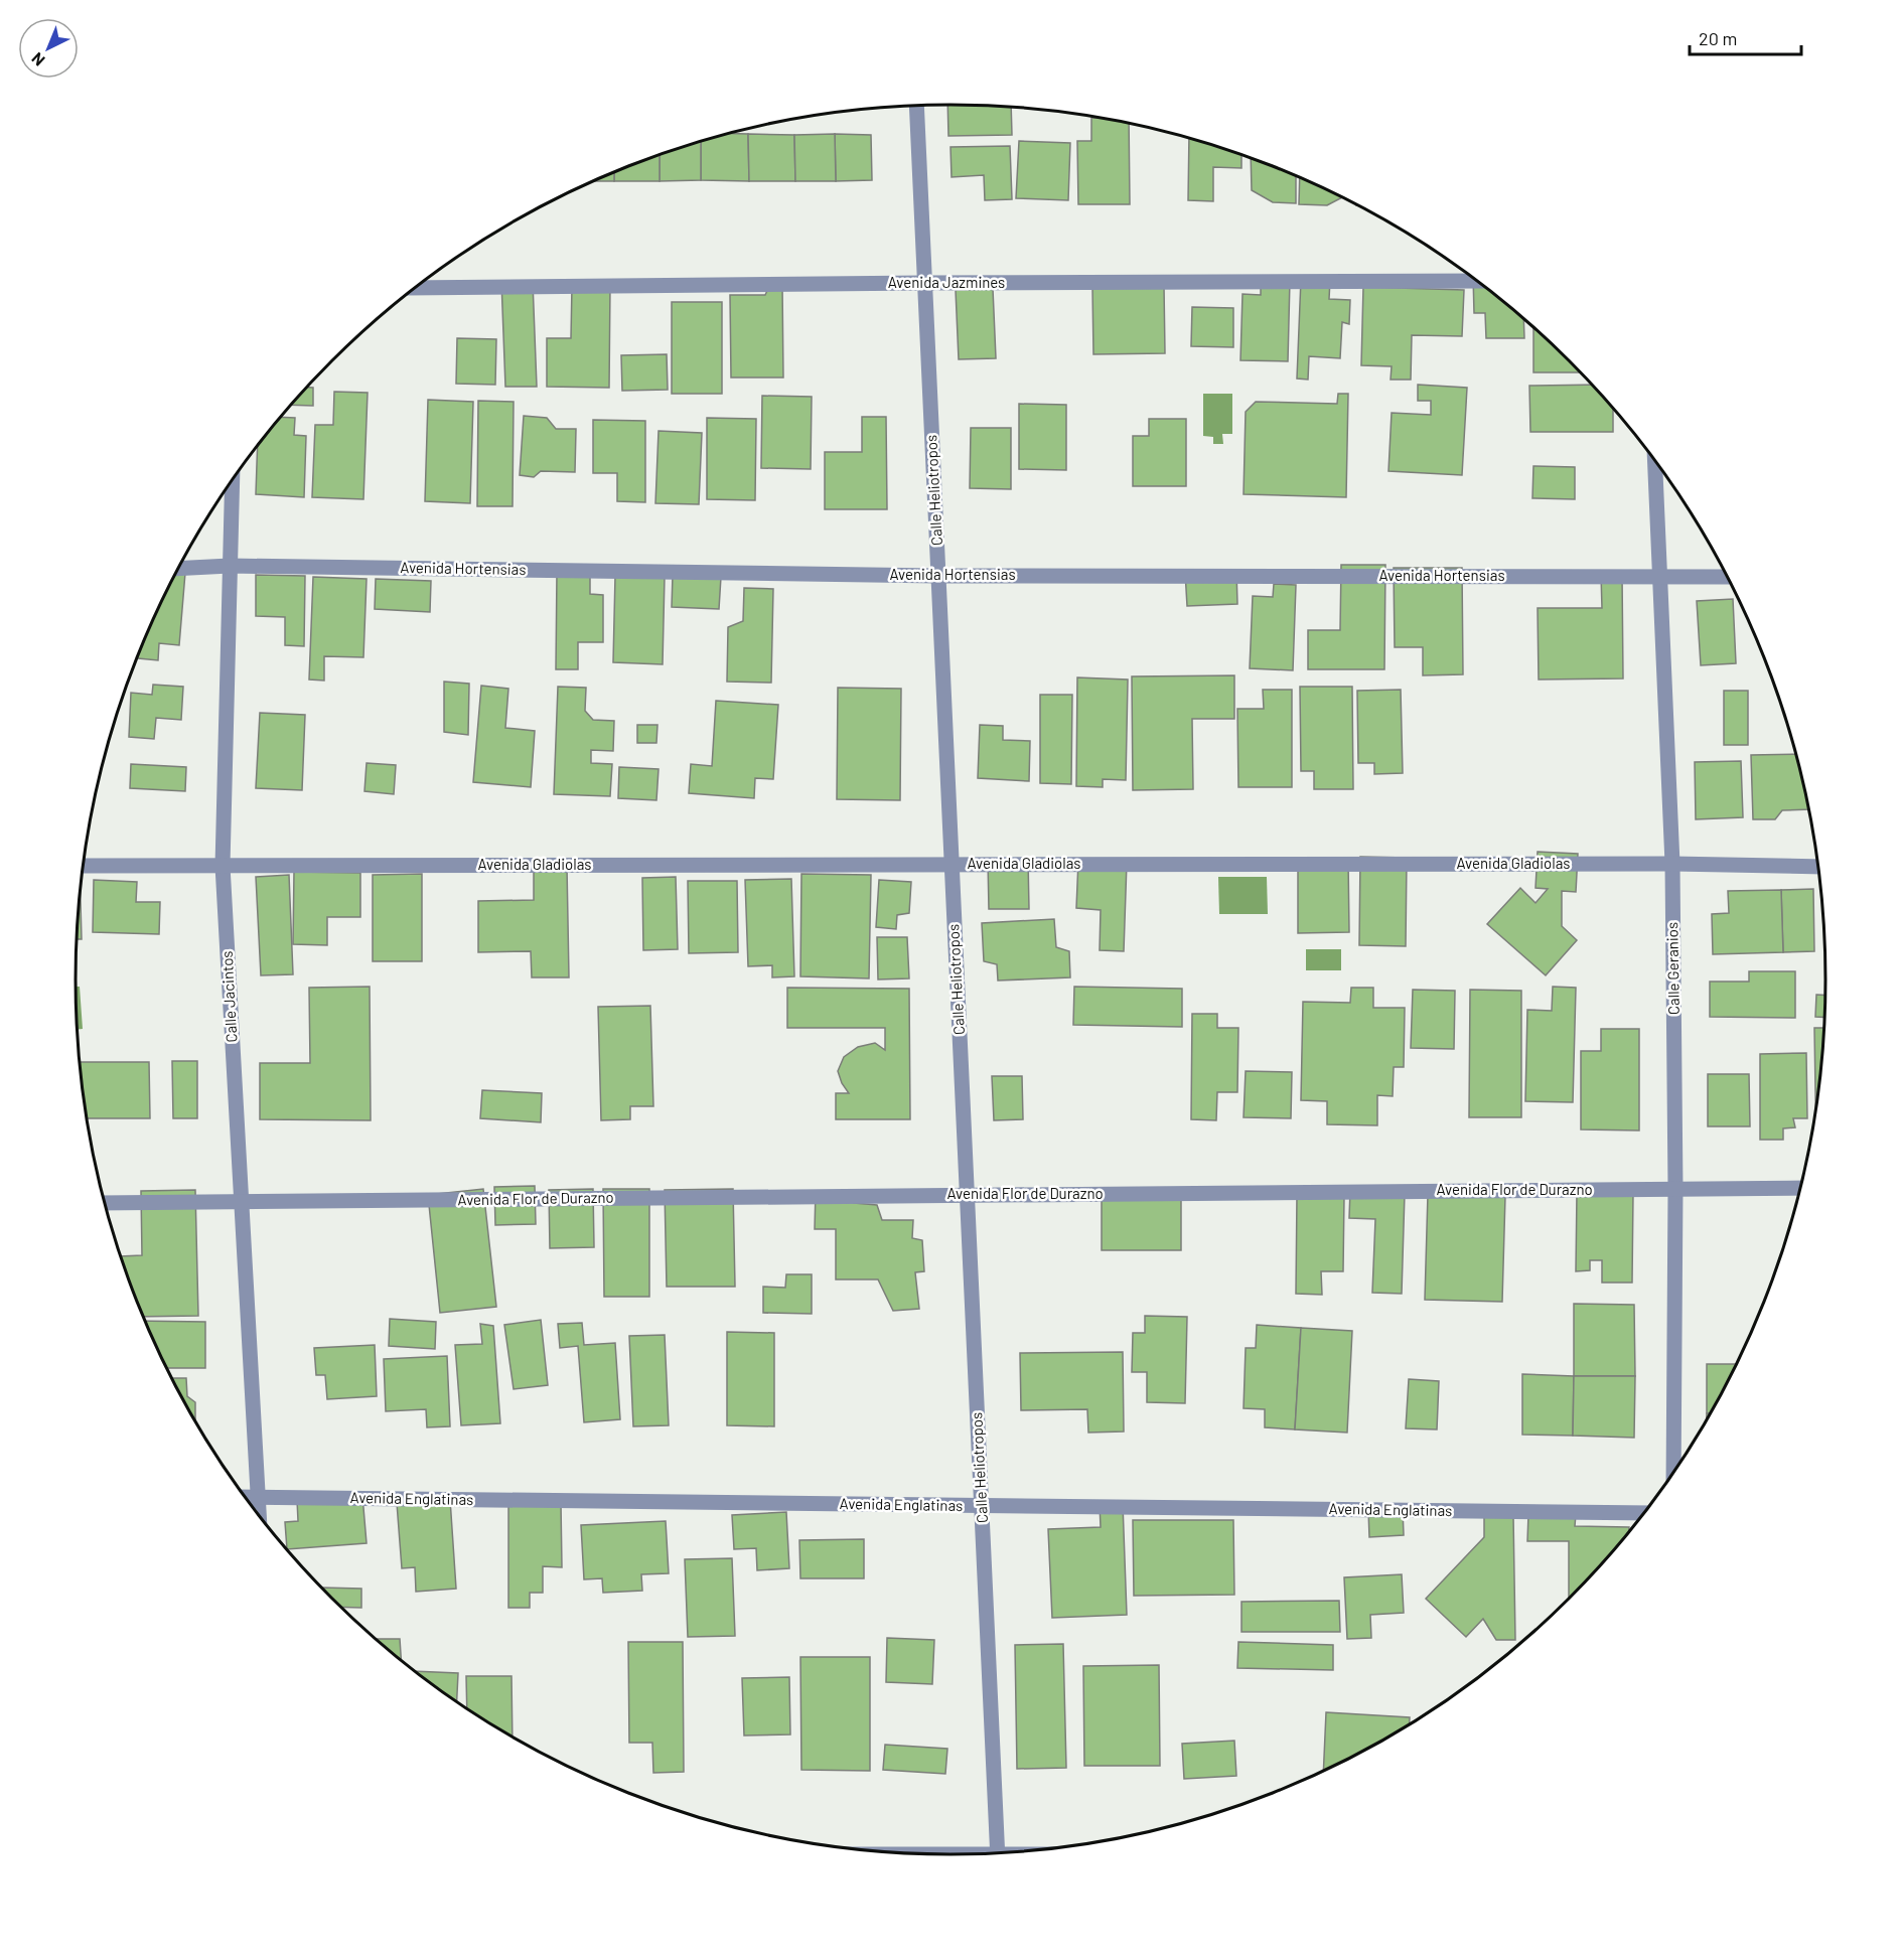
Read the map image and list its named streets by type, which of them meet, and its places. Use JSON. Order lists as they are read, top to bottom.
{
  "streets": {
    "street": [
      "Avenida Jazmines",
      "Calle Heliotropos",
      "Avenida Hortensias",
      "Avenida Gladiolas",
      "Calle Geranios",
      "Calle Jacintos",
      "Avenida Flor de Durazno",
      "Avenida Englatinas"
    ]
  },
  "crossings": [
    ["Avenida Jazmines", "Calle Heliotropos"],
    ["Calle Heliotropos", "Avenida Hortensias"],
    ["Calle Heliotropos", "Avenida Gladiolas"],
    ["Calle Heliotropos", "Avenida Flor de Durazno"],
    ["Calle Heliotropos", "Avenida Englatinas"],
    ["Avenida Hortensias", "Calle Geranios"],
    ["Avenida Hortensias", "Calle Jacintos"],
    ["Avenida Gladiolas", "Calle Geranios"],
    ["Avenida Gladiolas", "Calle Jacintos"],
    ["Calle Geranios", "Avenida Flor de Durazno"],
    ["Calle Jacintos", "Avenida Flor de Durazno"],
    ["Calle Jacintos", "Avenida Englatinas"]
  ],
  "scale_bar": "20 m",
  "north": "bottom left"
}
